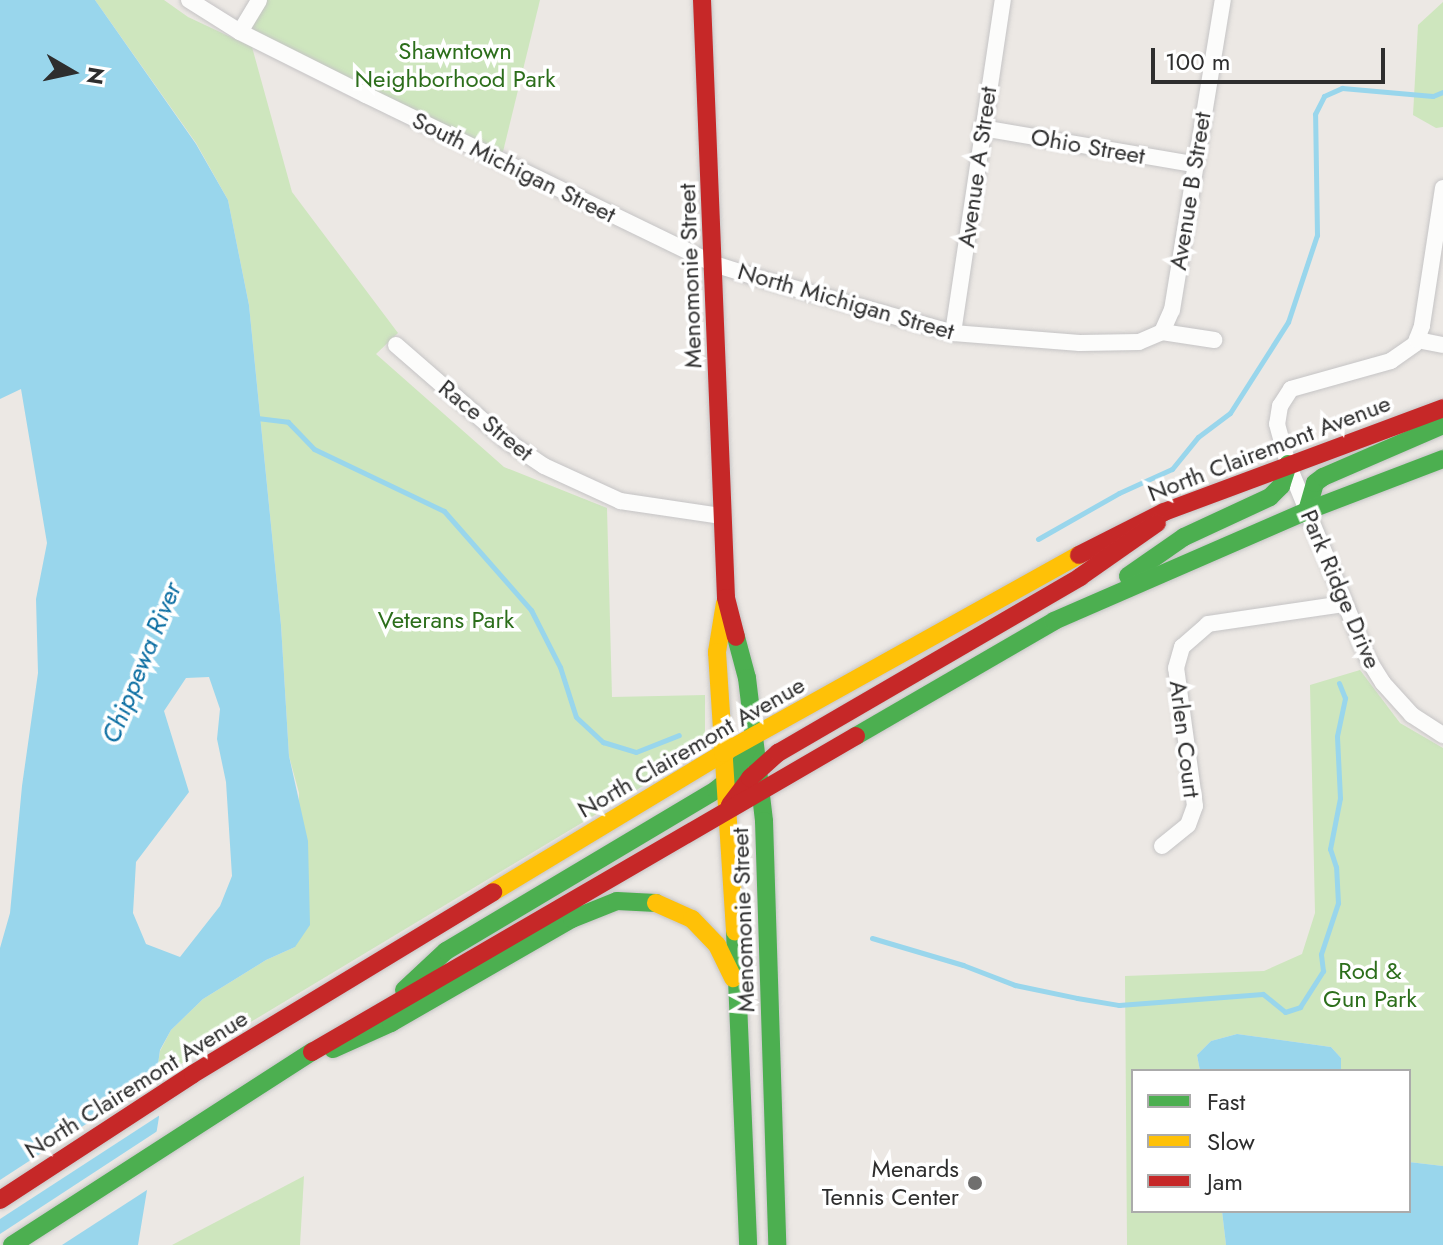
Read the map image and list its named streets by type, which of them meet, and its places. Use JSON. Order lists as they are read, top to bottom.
{
  "streets": {
    "main road": ["Menomonie Street", "North Clairemont Avenue"],
    "street": [
      "Ohio Street",
      "South Michigan Street",
      "Avenue A Street",
      "Avenue B Street",
      "North Michigan Street",
      "Race Street",
      "Park Ridge Drive",
      "Arlen Court"
    ]
  },
  "crossings": [
    ["Ohio Street", "Avenue A Street"],
    ["Ohio Street", "Avenue B Street"],
    ["South Michigan Street", "Menomonie Street"],
    ["South Michigan Street", "North Michigan Street"],
    ["Avenue A Street", "North Michigan Street"],
    ["Avenue B Street", "North Michigan Street"],
    ["Menomonie Street", "North Michigan Street"],
    ["Menomonie Street", "Race Street"],
    ["Menomonie Street", "North Clairemont Avenue"],
    ["North Clairemont Avenue", "Park Ridge Drive"],
    ["Park Ridge Drive", "Arlen Court"]
  ],
  "water": ["Chippewa River"],
  "parks": ["Shawntown Neighborhood Park", "Veterans Park", "Rod & Gun Park"],
  "places": ["Menards Tennis Center"],
  "legend": ["Fast", "Slow", "Jam"],
  "scale_bar": "100 m",
  "north": "right"
}
